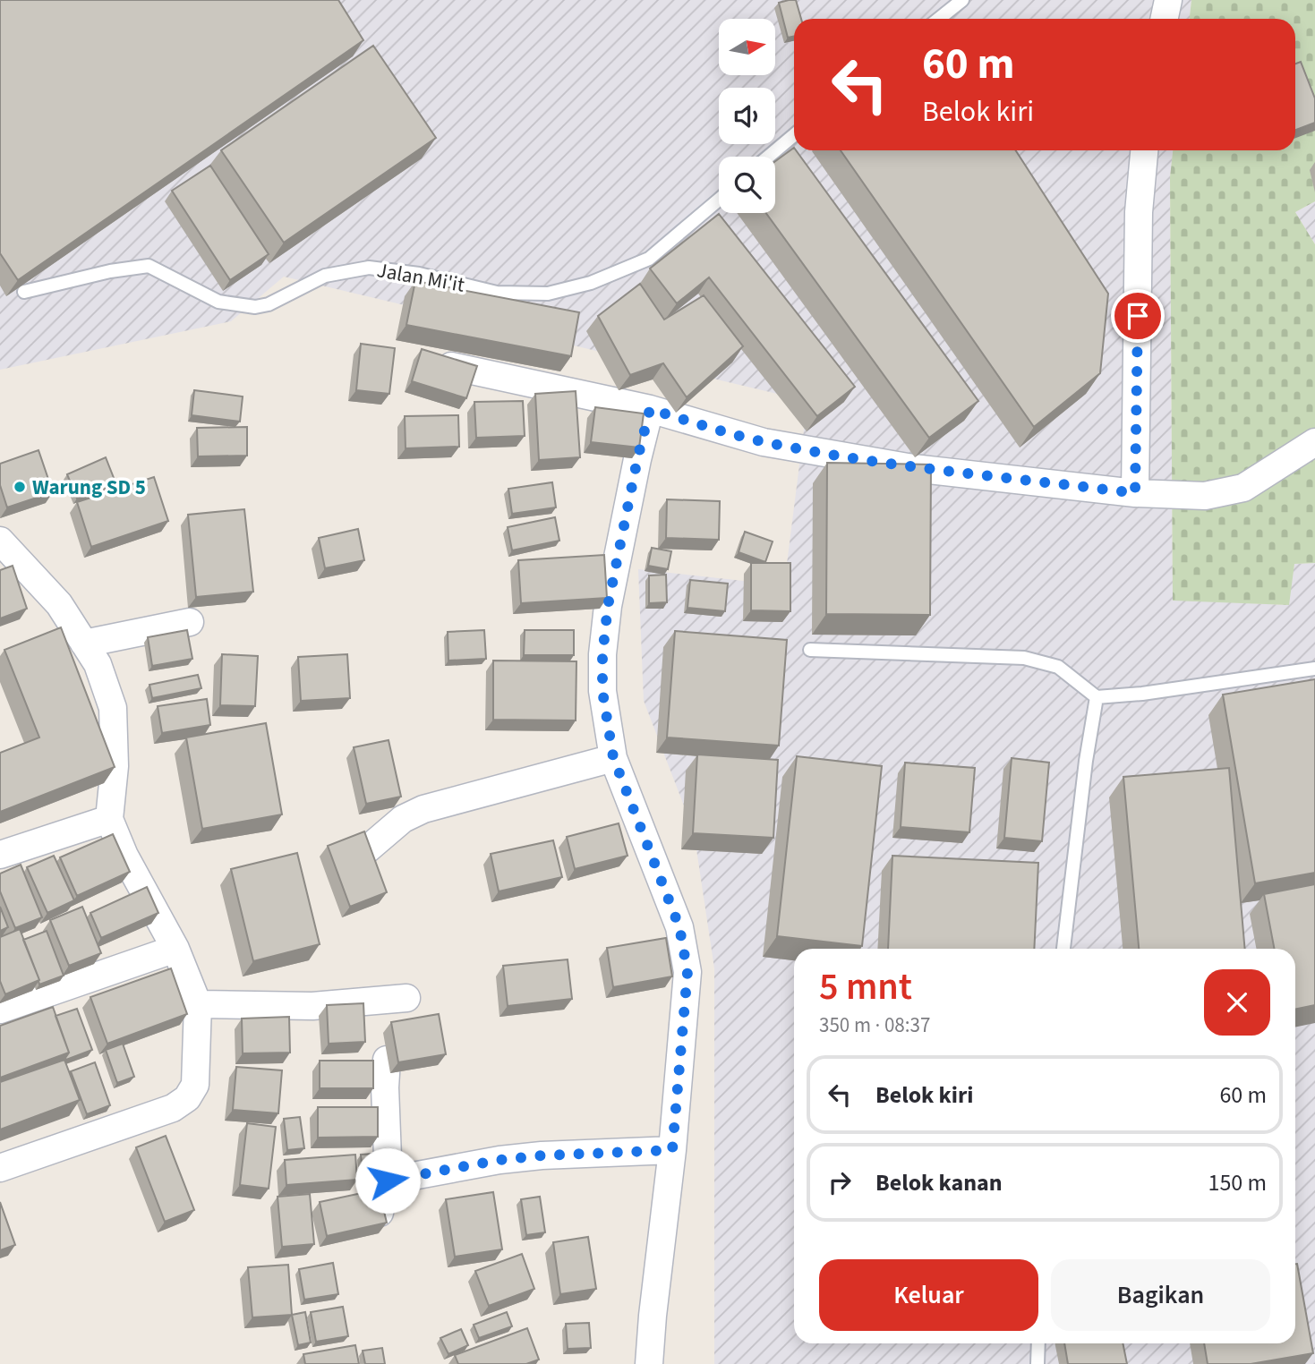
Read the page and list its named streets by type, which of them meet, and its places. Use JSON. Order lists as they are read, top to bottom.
{
  "streets": {
    "lane": ["Jalan Mi'it"]
  },
  "places": ["Warung SD 5"],
  "north": "right",
  "page": {
    "turn": ["60 m", "Belok kiri"],
    "heading": ["5 mnt", "350 m · 08:37"],
    "list": [
      {
        "name": "Belok kiri",
        "value": "60 m"
      },
      {
        "name": "Belok kanan",
        "value": "150 m"
      }
    ],
    "buttons": ["Keluar", "Bagikan"]
  }
}
